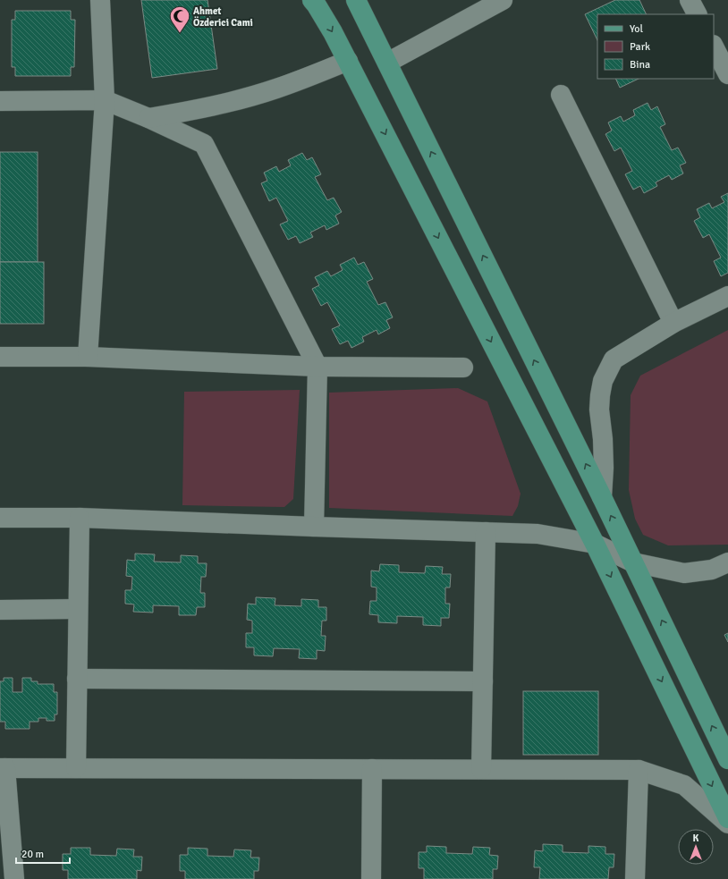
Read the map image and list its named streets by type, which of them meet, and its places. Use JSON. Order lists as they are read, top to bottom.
{
  "places": {
    "mosque": ["Ahmet Özderici Cami"]
  },
  "legend": ["Yol", "Park", "Bina"],
  "scale_bar": "20 m",
  "north": "top"
}
